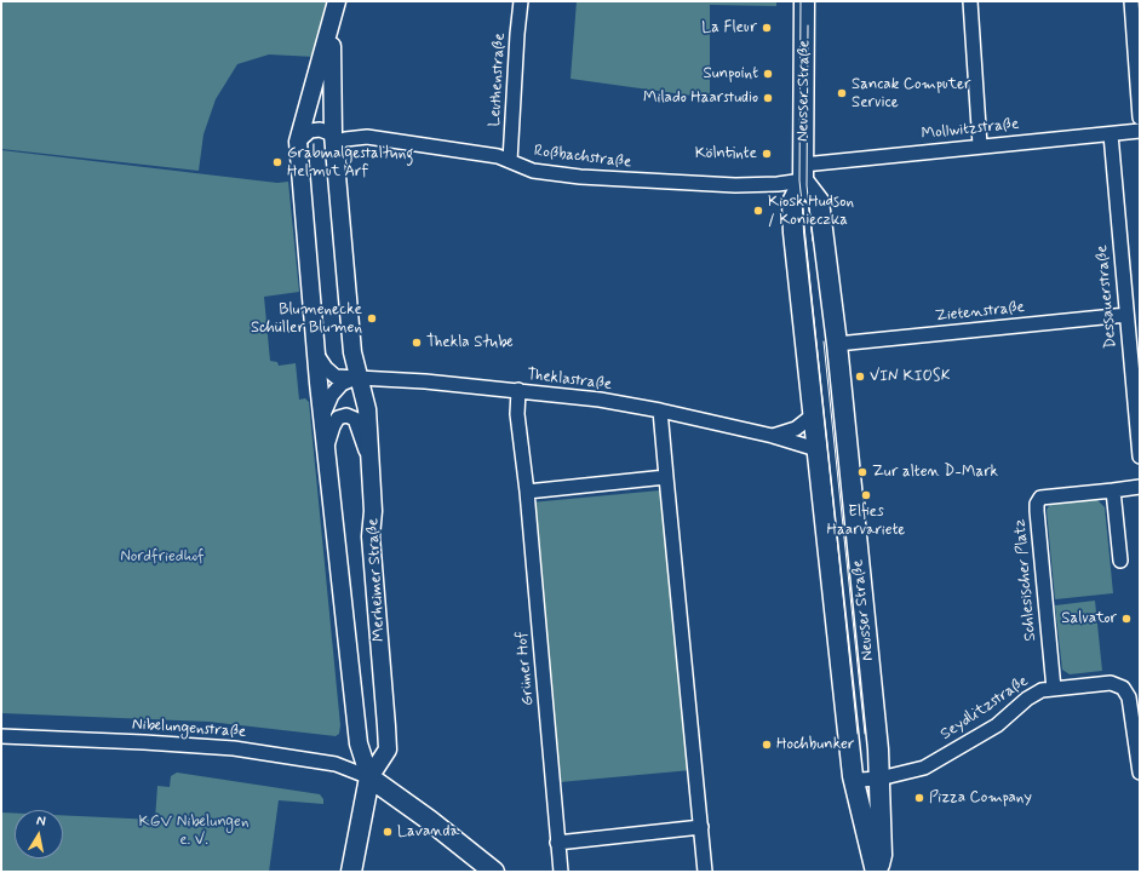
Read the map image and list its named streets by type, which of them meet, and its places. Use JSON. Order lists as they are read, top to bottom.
{
  "streets": {
    "main road": ["Neusser Straße", "Merheimer Straße"],
    "street": [
      "Leuthenstraße",
      "Mollwitzstraße",
      "Roßbachstraße",
      "Dessauerstraße",
      "Zietenstraße",
      "Theklastraße",
      "Schlesischer Platz",
      "Grüner Hof",
      "Seydlitzstraße",
      "Nibelungenstraße"
    ]
  },
  "crossings": [
    ["Leuthenstraße", "Roßbachstraße"],
    ["Neusser Straße", "Mollwitzstraße"],
    ["Neusser Straße", "Roßbachstraße"],
    ["Neusser Straße", "Zietenstraße"],
    ["Neusser Straße", "Theklastraße"],
    ["Neusser Straße", "Seydlitzstraße"],
    ["Mollwitzstraße", "Roßbachstraße"],
    ["Mollwitzstraße", "Dessauerstraße"],
    ["Roßbachstraße", "Merheimer Straße"],
    ["Dessauerstraße", "Zietenstraße"],
    ["Theklastraße", "Merheimer Straße"],
    ["Theklastraße", "Grüner Hof"],
    ["Merheimer Straße", "Nibelungenstraße"],
    ["Schlesischer Platz", "Seydlitzstraße"]
  ],
  "parks": ["Nordfriedhof", "KGV Nibelungen e. V."],
  "places": [
    "La Fleur",
    "Sunpoint",
    "Sancak Computer Service",
    "Milado Haarstudio",
    "Kölntinte",
    "Grabmalgestaltung Helmut Arf",
    "Kiosk Hudson / Konieczka",
    "Blumenecke Schüller Blumen",
    "Thekla Stube",
    "VIN KIOSK",
    "Zur alten D-Mark",
    "Elfies Haarvariete",
    "Salvator",
    "Hochbunker",
    "Pizza Company",
    "Lavanda"
  ],
  "north": "top"
}
